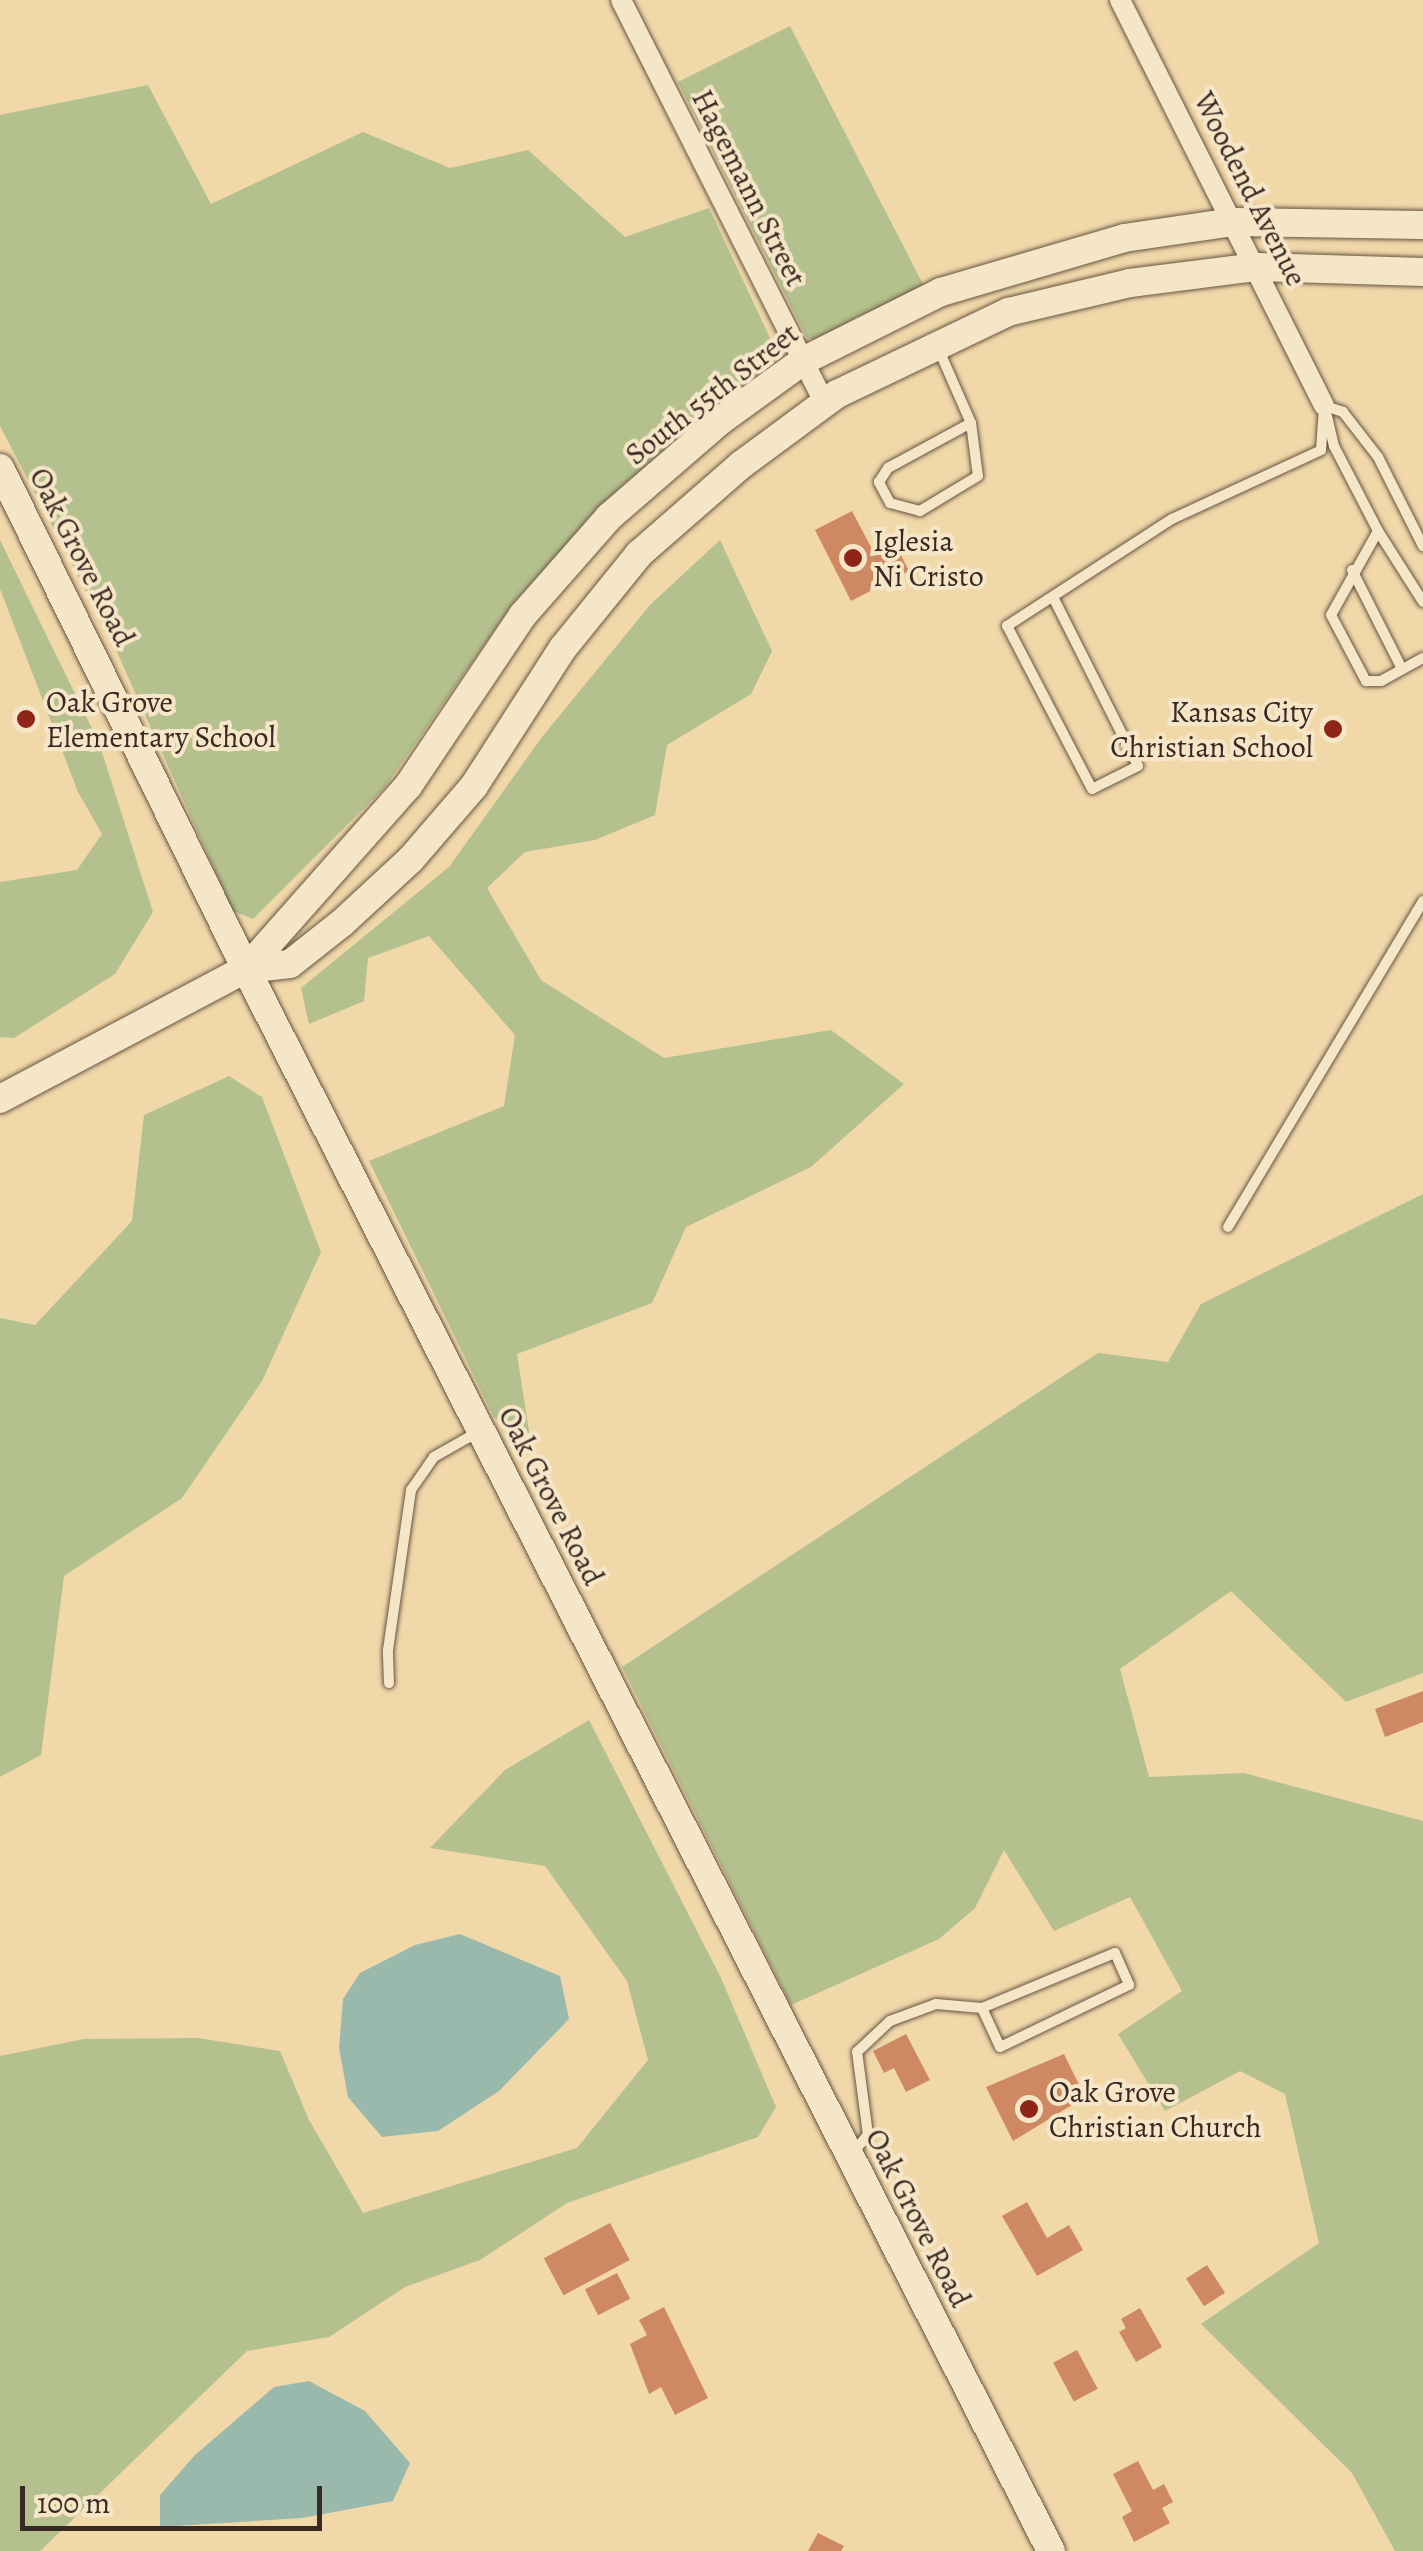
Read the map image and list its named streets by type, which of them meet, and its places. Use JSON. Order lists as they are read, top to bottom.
{
  "streets": {
    "street": [
      "Hagemann Street",
      "Woodend Avenue",
      "South 55th Street",
      "Oak Grove Road"
    ]
  },
  "crossings": [
    ["Hagemann Street", "South 55th Street"],
    ["Woodend Avenue", "South 55th Street"],
    ["South 55th Street", "Oak Grove Road"]
  ],
  "places": [
    "Iglesia Ni Cristo",
    "Oak Grove Elementary School",
    "Kansas City Christian School",
    "Oak Grove Christian Church"
  ],
  "scale_bar": "100 m"
}
